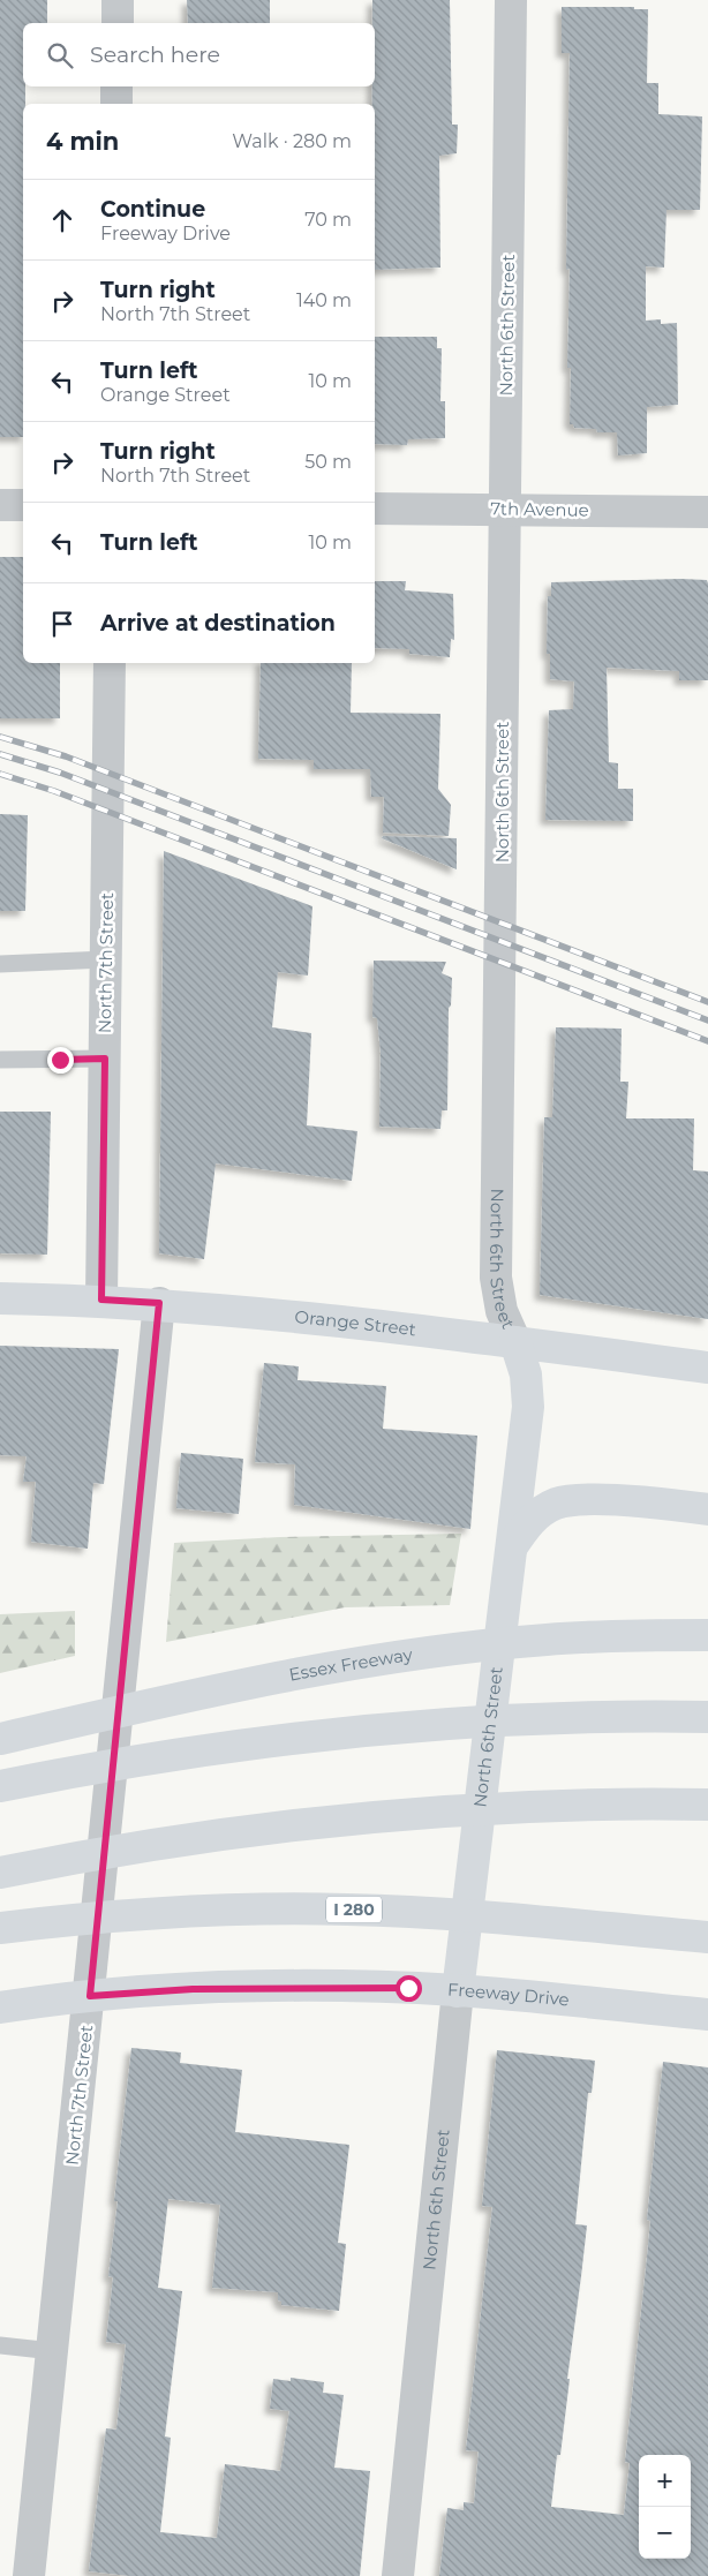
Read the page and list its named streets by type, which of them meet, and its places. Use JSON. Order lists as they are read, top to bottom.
{
  "streets": {
    "main road": [
      "North 6th Street",
      "Orange Street",
      "Essex Freeway",
      "I 280",
      "Freeway Drive"
    ],
    "street": ["7th Avenue", "North 7th Street"]
  },
  "crossings": [
    ["North 6th Street", "7th Avenue"],
    ["North 6th Street", "Orange Street"],
    ["North 6th Street", "Freeway Drive"],
    ["North 7th Street", "Orange Street"],
    ["North 7th Street", "Freeway Drive"]
  ],
  "page": {
    "search": "Search here",
    "heading": ["4 min", "Walk · 280 m"],
    "list": [
      ["Continue", "Freeway Drive", "70 m"],
      ["Turn right", "North 7th Street", "140 m"],
      ["Turn left", "Orange Street", "10 m"],
      ["Turn right", "North 7th Street", "50 m"],
      ["Turn left", "10 m"],
      "Arrive at destination"
    ],
    "map_buttons": ["+", "−"]
  }
}
